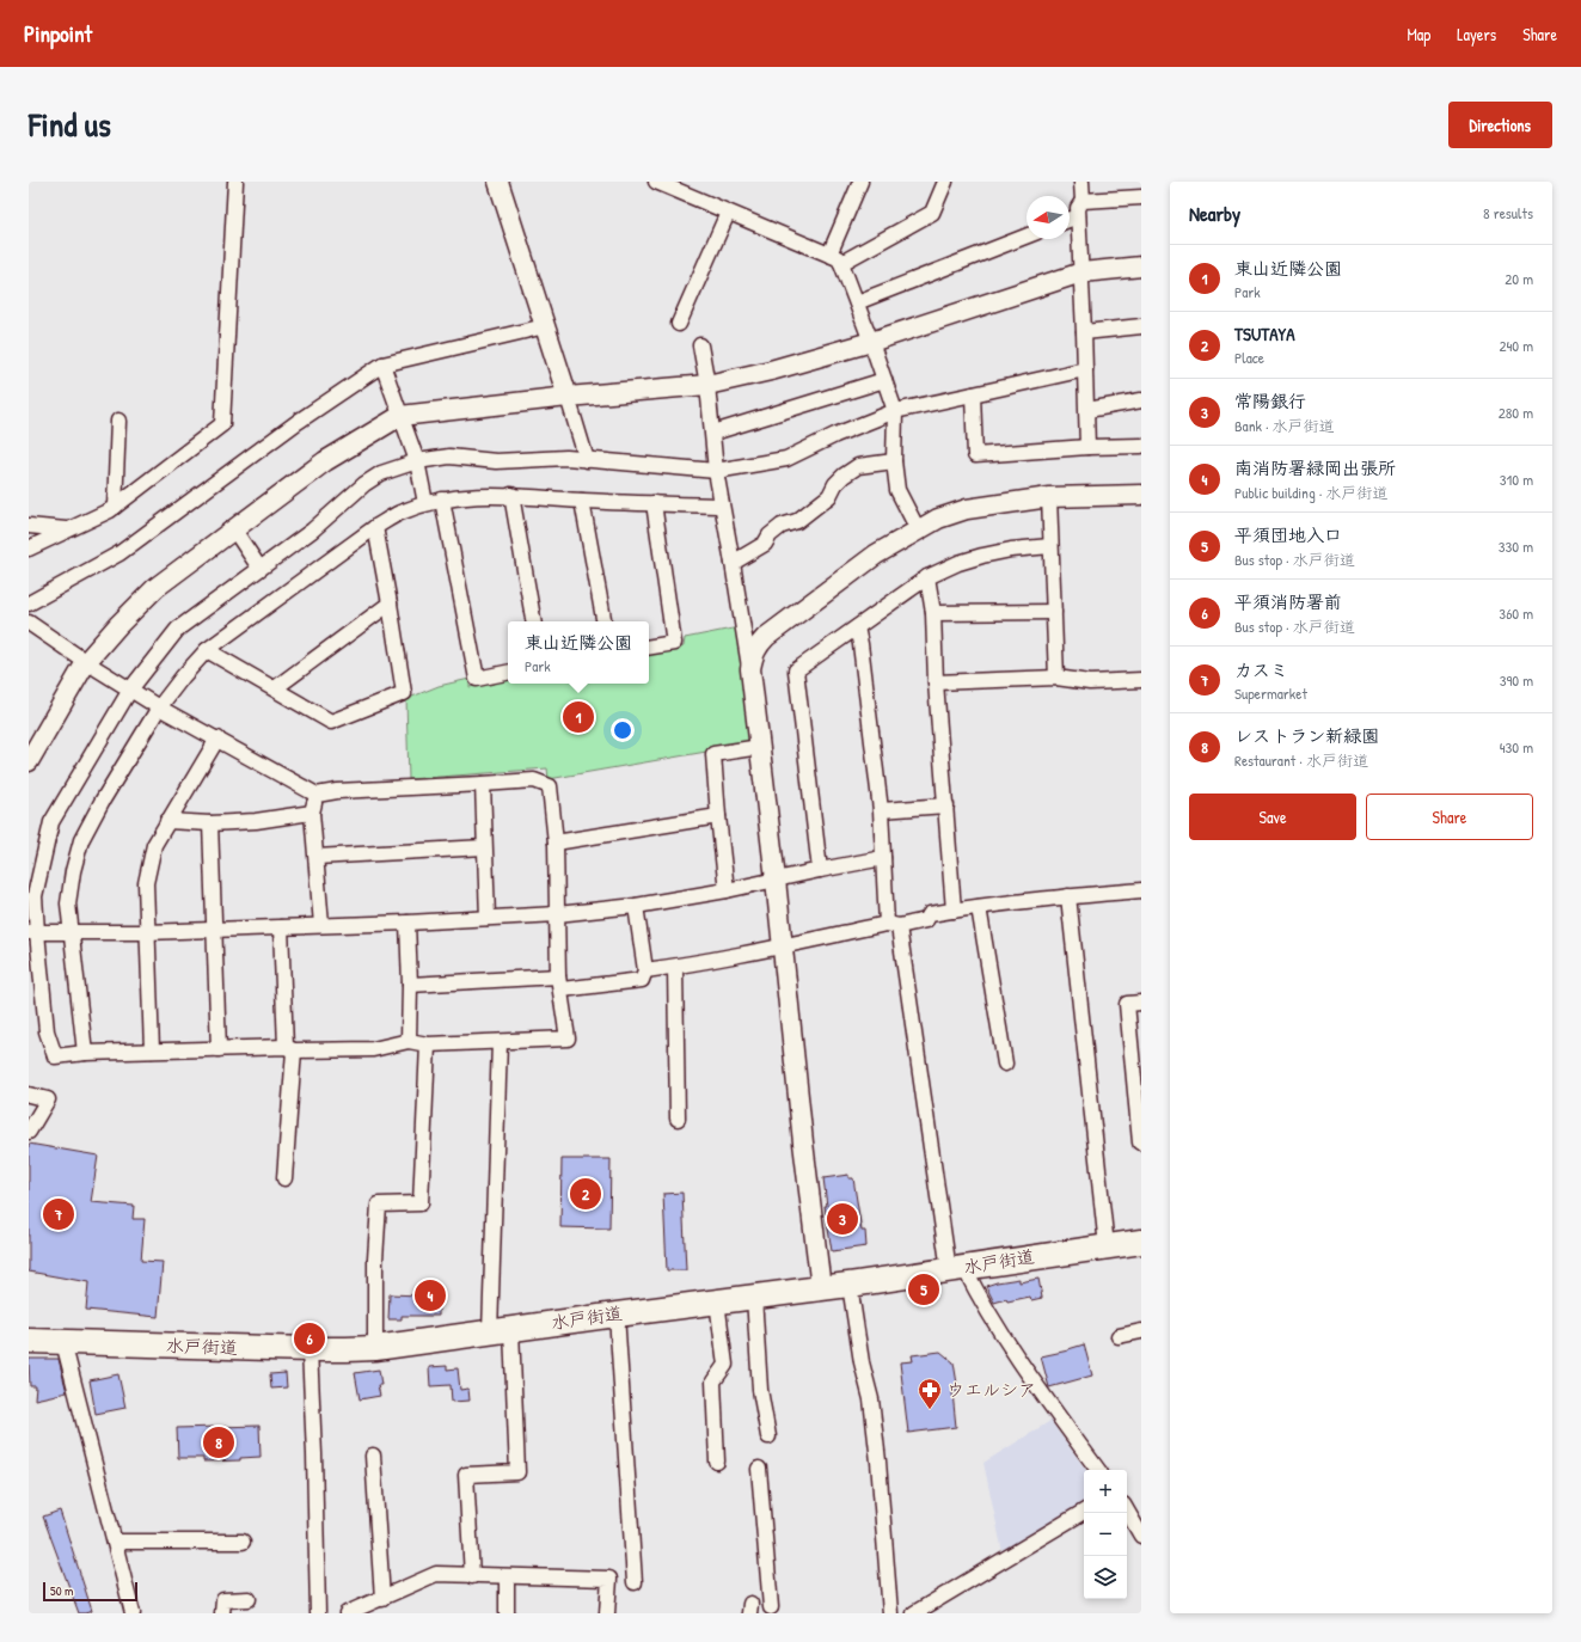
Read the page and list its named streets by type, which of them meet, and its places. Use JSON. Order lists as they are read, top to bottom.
{
  "streets": {
    "main road": ["水戸街道"]
  },
  "places": {
    "pharmacy": ["ウエルシア"]
  },
  "scale_bar": "50 m",
  "north": "left",
  "page": {
    "header": "Pinpoint",
    "nav": ["Map", "Layers", "Share"],
    "title": "Find us",
    "buttons": [
      "Directions",
      ["Save", "Share"]
    ],
    "heading": ["Nearby", "8 results"],
    "list": [
      {
        "mark": "1",
        "name": "東山近隣公園",
        "note": "Park",
        "value": "20 m"
      },
      {
        "mark": "2",
        "name": "TSUTAYA",
        "note": "Place",
        "value": "240 m"
      },
      {
        "mark": "3",
        "name": "常陽銀行",
        "note": "Bank · 水戸街道",
        "value": "280 m"
      },
      {
        "mark": "4",
        "name": "南消防署緑岡出張所",
        "note": "Public building · 水戸街道",
        "value": "310 m"
      },
      {
        "mark": "5",
        "name": "平須団地入口",
        "note": "Bus stop · 水戸街道",
        "value": "330 m"
      },
      {
        "mark": "6",
        "name": "平須消防署前",
        "note": "Bus stop · 水戸街道",
        "value": "360 m"
      },
      {
        "mark": "7",
        "name": "カスミ",
        "note": "Supermarket",
        "value": "390 m"
      },
      {
        "mark": "8",
        "name": "レストラン新緑園",
        "note": "Restaurant · 水戸街道",
        "value": "430 m"
      }
    ],
    "popup": ["東山近隣公園", "Park"],
    "pins": [
      "1",
      "2",
      "7",
      "3",
      "5",
      "4",
      "6",
      "8"
    ],
    "map_buttons": ["+", "−"],
    "scale": "50 m"
  }
}
